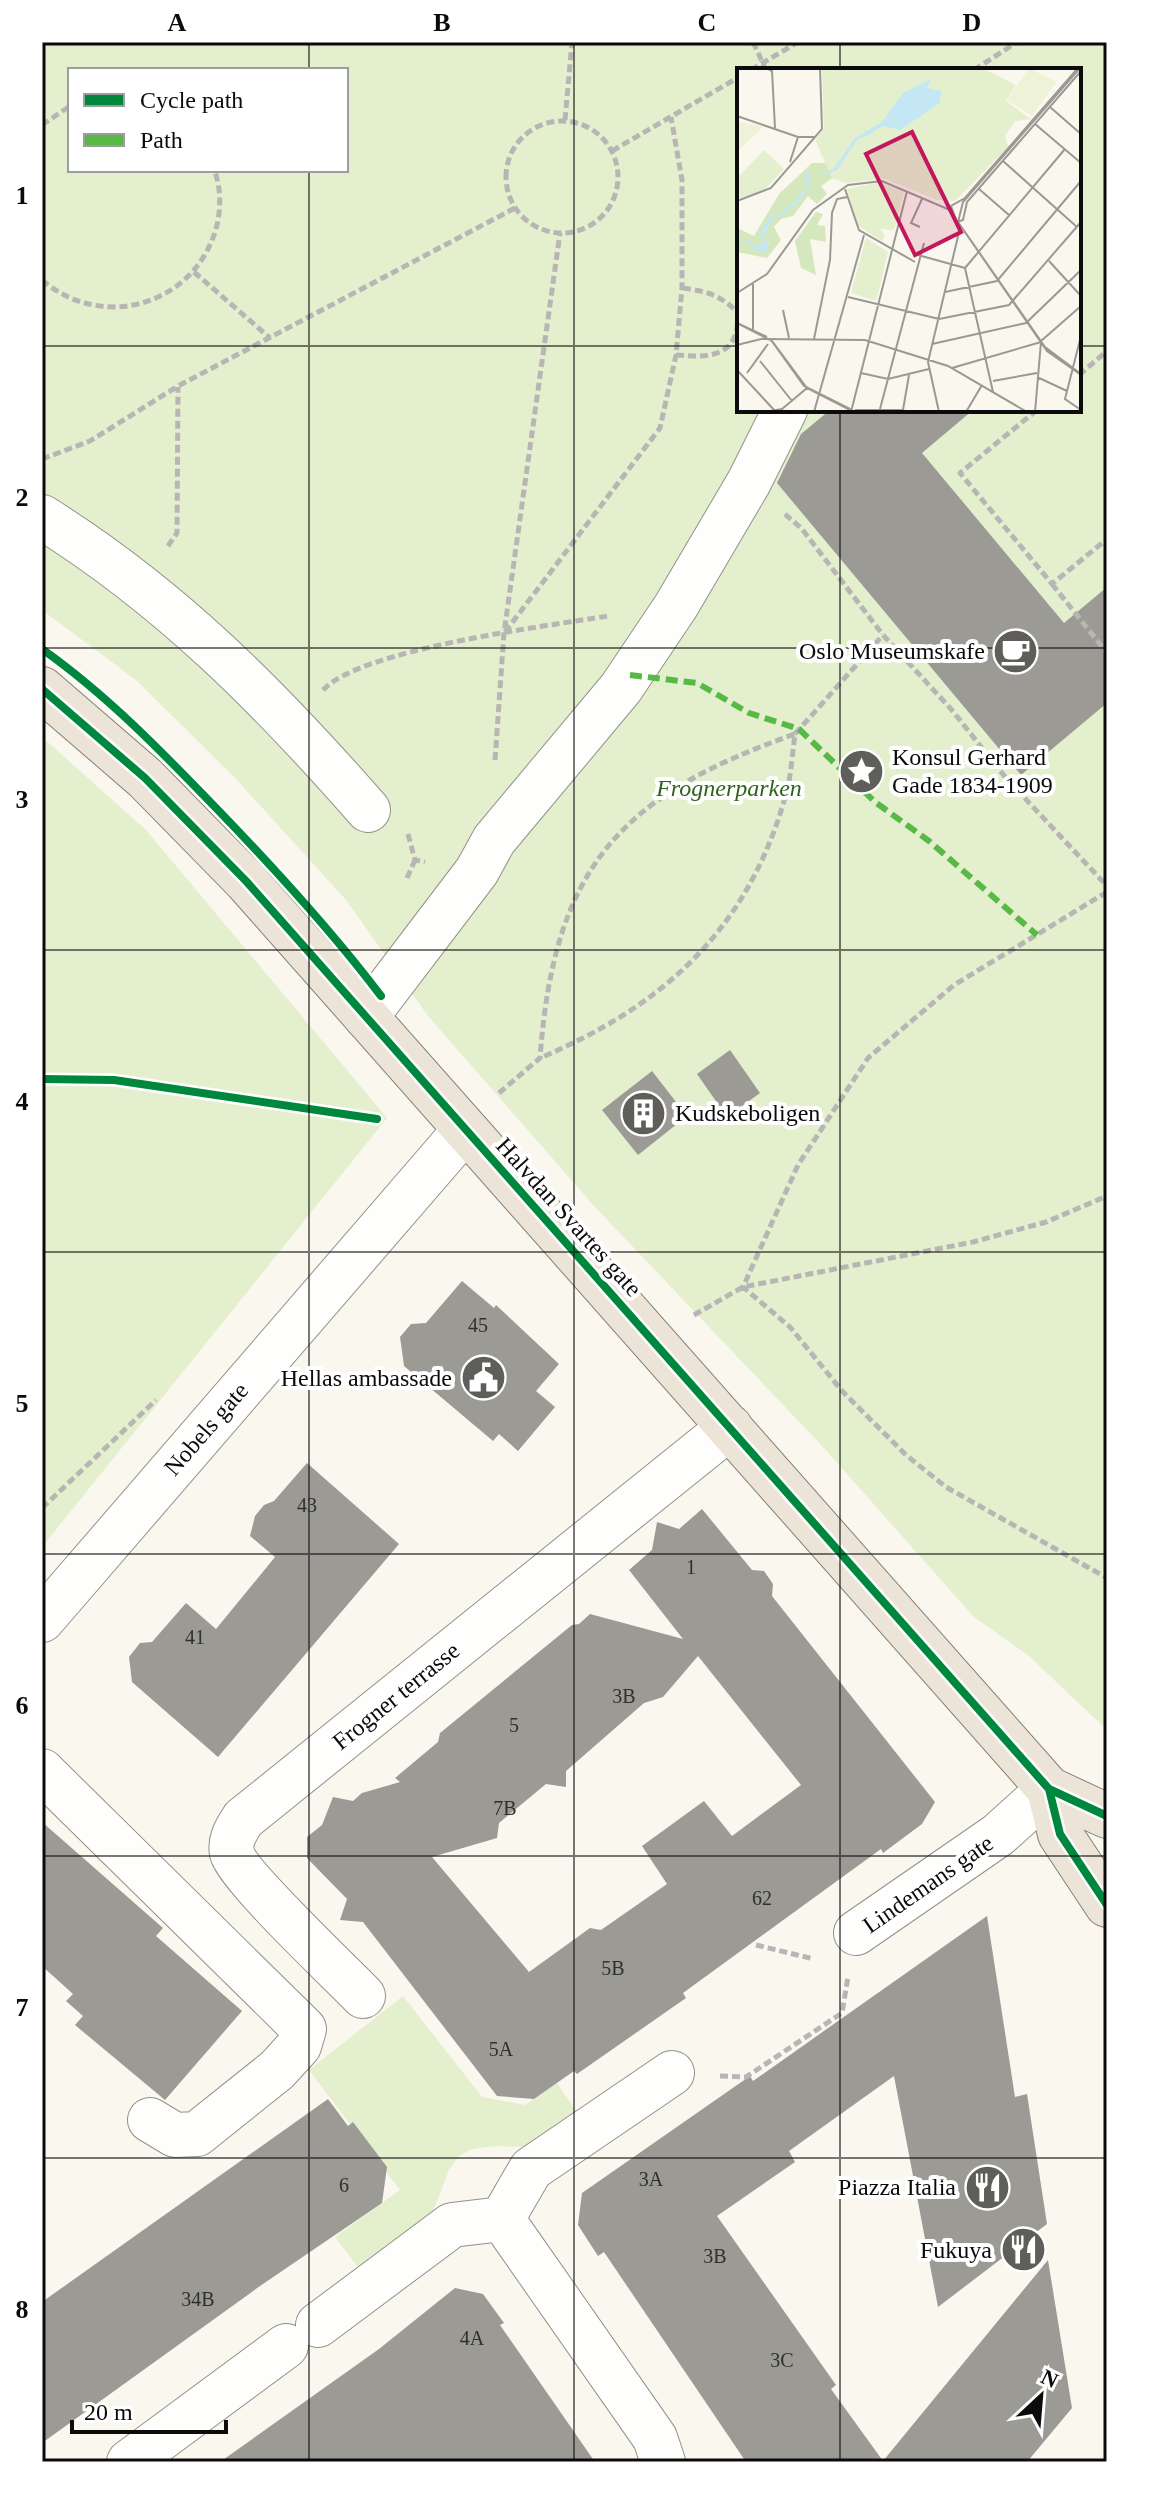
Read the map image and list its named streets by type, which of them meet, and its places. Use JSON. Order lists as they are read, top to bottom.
{
  "streets": {
    "main road": ["Halvdan Svartes gate"],
    "street": ["Nobels gate", "Frogner terrasse", "Lindemans gate"]
  },
  "crossings": [
    ["Halvdan Svartes gate", "Nobels gate"],
    ["Halvdan Svartes gate", "Frogner terrasse"],
    ["Halvdan Svartes gate", "Lindemans gate"]
  ],
  "parks": ["Frognerparken"],
  "places": {
    "cafe": ["Oslo Museumskafe"],
    "place": ["Konsul Gerhard Gade 1834-1909"],
    "building": ["Kudskeboligen"],
    "public building": ["Hellas ambassade"],
    "restaurant": ["Piazza Italia", "Fukuya"]
  },
  "house_numbers": [
    "45",
    "43",
    "1",
    "41",
    "3B",
    "5",
    "7B",
    "62",
    "5B",
    "5A",
    "3A",
    "6",
    "3B",
    "34B",
    "4A",
    "3C"
  ],
  "legend": ["Cycle path", "Path"],
  "scale_bar": "20 m",
  "north": "top right",
  "grid": {
    "columns": [
      "A",
      "B",
      "C",
      "D"
    ],
    "rows": [
      "1",
      "2",
      "3",
      "4",
      "5",
      "6",
      "7",
      "8"
    ]
  }
}
